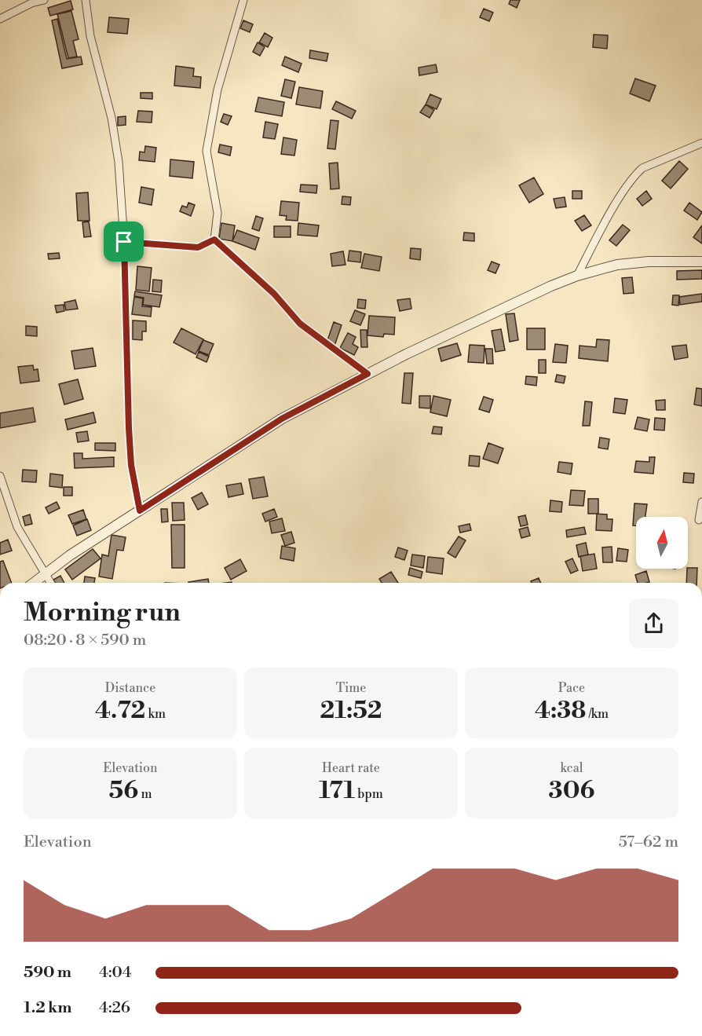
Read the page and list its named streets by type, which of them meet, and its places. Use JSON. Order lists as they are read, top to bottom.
{
  "north": "top",
  "page": {
    "heading": ["Morning run", "08:20 · 8 × 590 m"],
    "stats": [
      ["Distance", "4.72 km"],
      ["Time", "21:52"],
      ["Pace", "4:38 /km"],
      ["Elevation", "56 m"],
      ["Heart rate", "171 bpm"],
      ["kcal", "306"]
    ],
    "chart": ["Elevation", "57–62 m"],
    "list": [
      {
        "name": "590 m",
        "note": "4:04"
      },
      {
        "name": "1.2 km",
        "note": "4:26"
      }
    ]
  }
}
